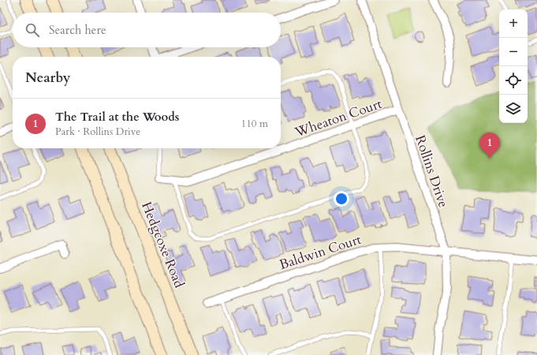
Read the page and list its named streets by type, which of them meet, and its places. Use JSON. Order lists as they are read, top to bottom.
{
  "streets": {
    "main road": ["Hedgcoxe Road"],
    "street": ["Wheaton Court", "Rollins Drive", "Baldwin Court"]
  },
  "crossings": [
    ["Wheaton Court", "Rollins Drive"],
    ["Rollins Drive", "Baldwin Court"]
  ],
  "page": {
    "map_buttons": ["+", "−"],
    "search": "Search here",
    "heading": "Nearby",
    "list": [
      {
        "mark": "1",
        "name": "The Trail at the Woods",
        "note": "Park · Rollins Drive",
        "value": "110 m"
      }
    ],
    "pins": "1"
  }
}
